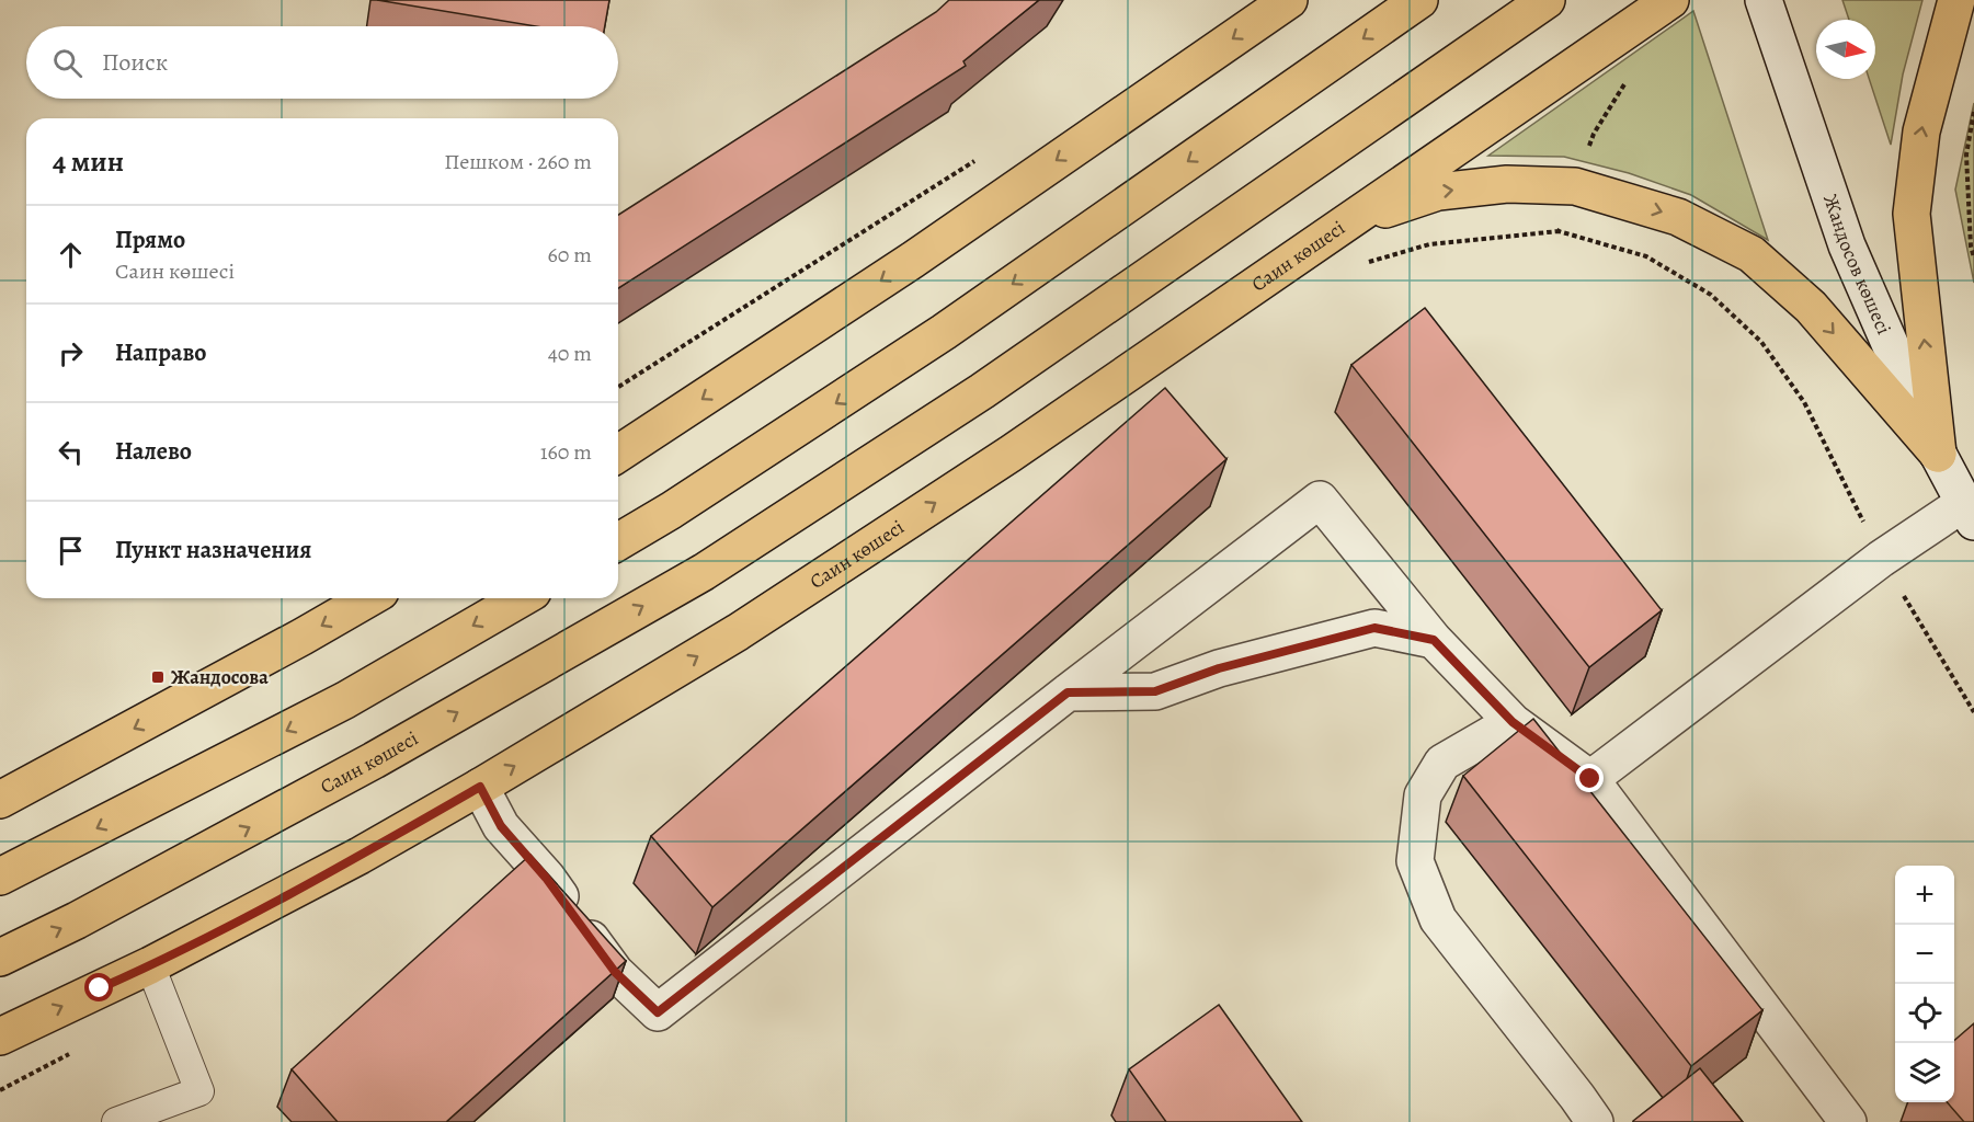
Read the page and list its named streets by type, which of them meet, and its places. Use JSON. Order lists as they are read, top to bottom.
{
  "streets": {
    "main road": ["Саин көшесі"],
    "street": ["Жандосов көшесі"]
  },
  "places": {
    "transit": ["Жандосова"]
  },
  "north": "right",
  "page": {
    "search": "Поиск",
    "heading": ["4 мин", "Пешком · 260 m"],
    "list": [
      ["Прямо", "Саин көшесі", "60 m"],
      ["Направо", "40 m"],
      ["Налево", "160 m"],
      "Пункт назначения"
    ],
    "map_buttons": ["+", "−"]
  }
}
